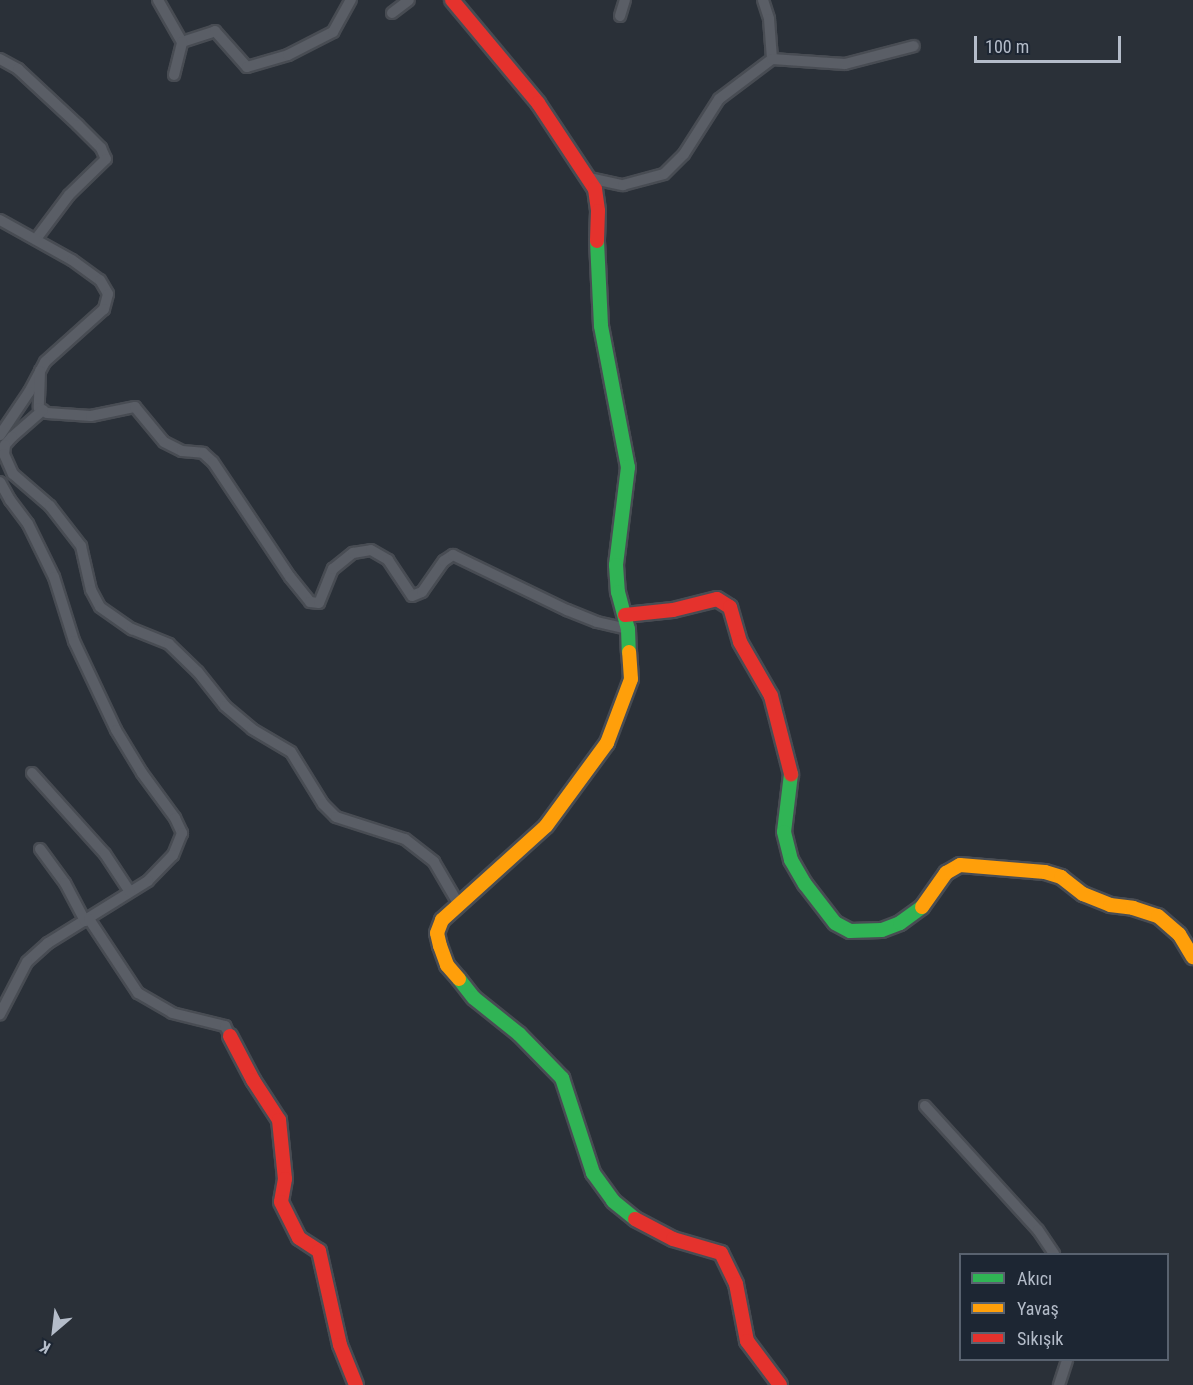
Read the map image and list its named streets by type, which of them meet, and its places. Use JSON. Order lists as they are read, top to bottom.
{
  "legend": ["Akıcı", "Yavaş", "Sıkışık"],
  "scale_bar": "100 m",
  "north": "bottom left"
}
